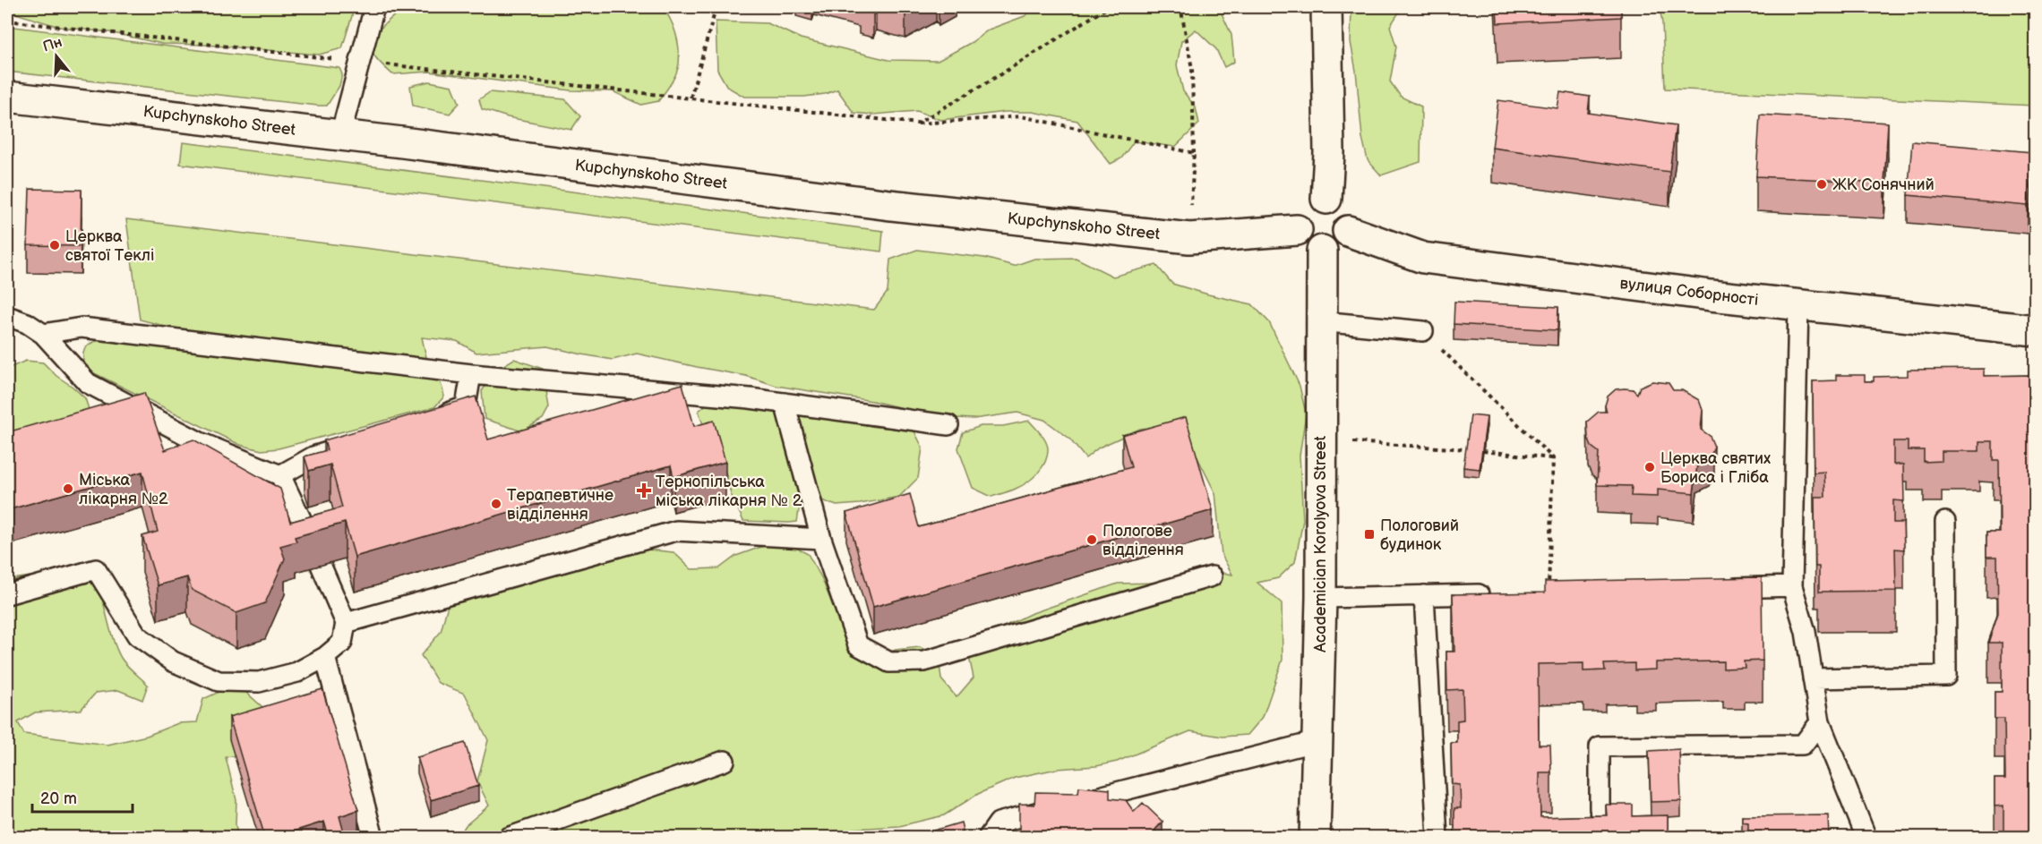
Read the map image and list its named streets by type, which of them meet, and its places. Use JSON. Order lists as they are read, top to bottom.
{
  "streets": {
    "street": ["Kupchynskoho Street", "вулиця Соборності", "Academician Korolyova Street"]
  },
  "crossings": [
    ["Kupchynskoho Street", "вулиця Соборності"],
    ["Kupchynskoho Street", "Academician Korolyova Street"],
    ["вулиця Соборності", "Academician Korolyova Street"]
  ],
  "places": {
    "other": [
      "ЖК Сонячний",
      "Церква святої Теклі",
      "Церква святих Бориса і Гліба",
      "Міська лікарня №2",
      "Терапевтичне відділення",
      "Пологове відділення"
    ],
    "health": ["Тернопільська міська лікарня № 2"],
    "transit": ["Пологовий будинок"]
  },
  "scale_bar": "20 m",
  "north": "top"
}
